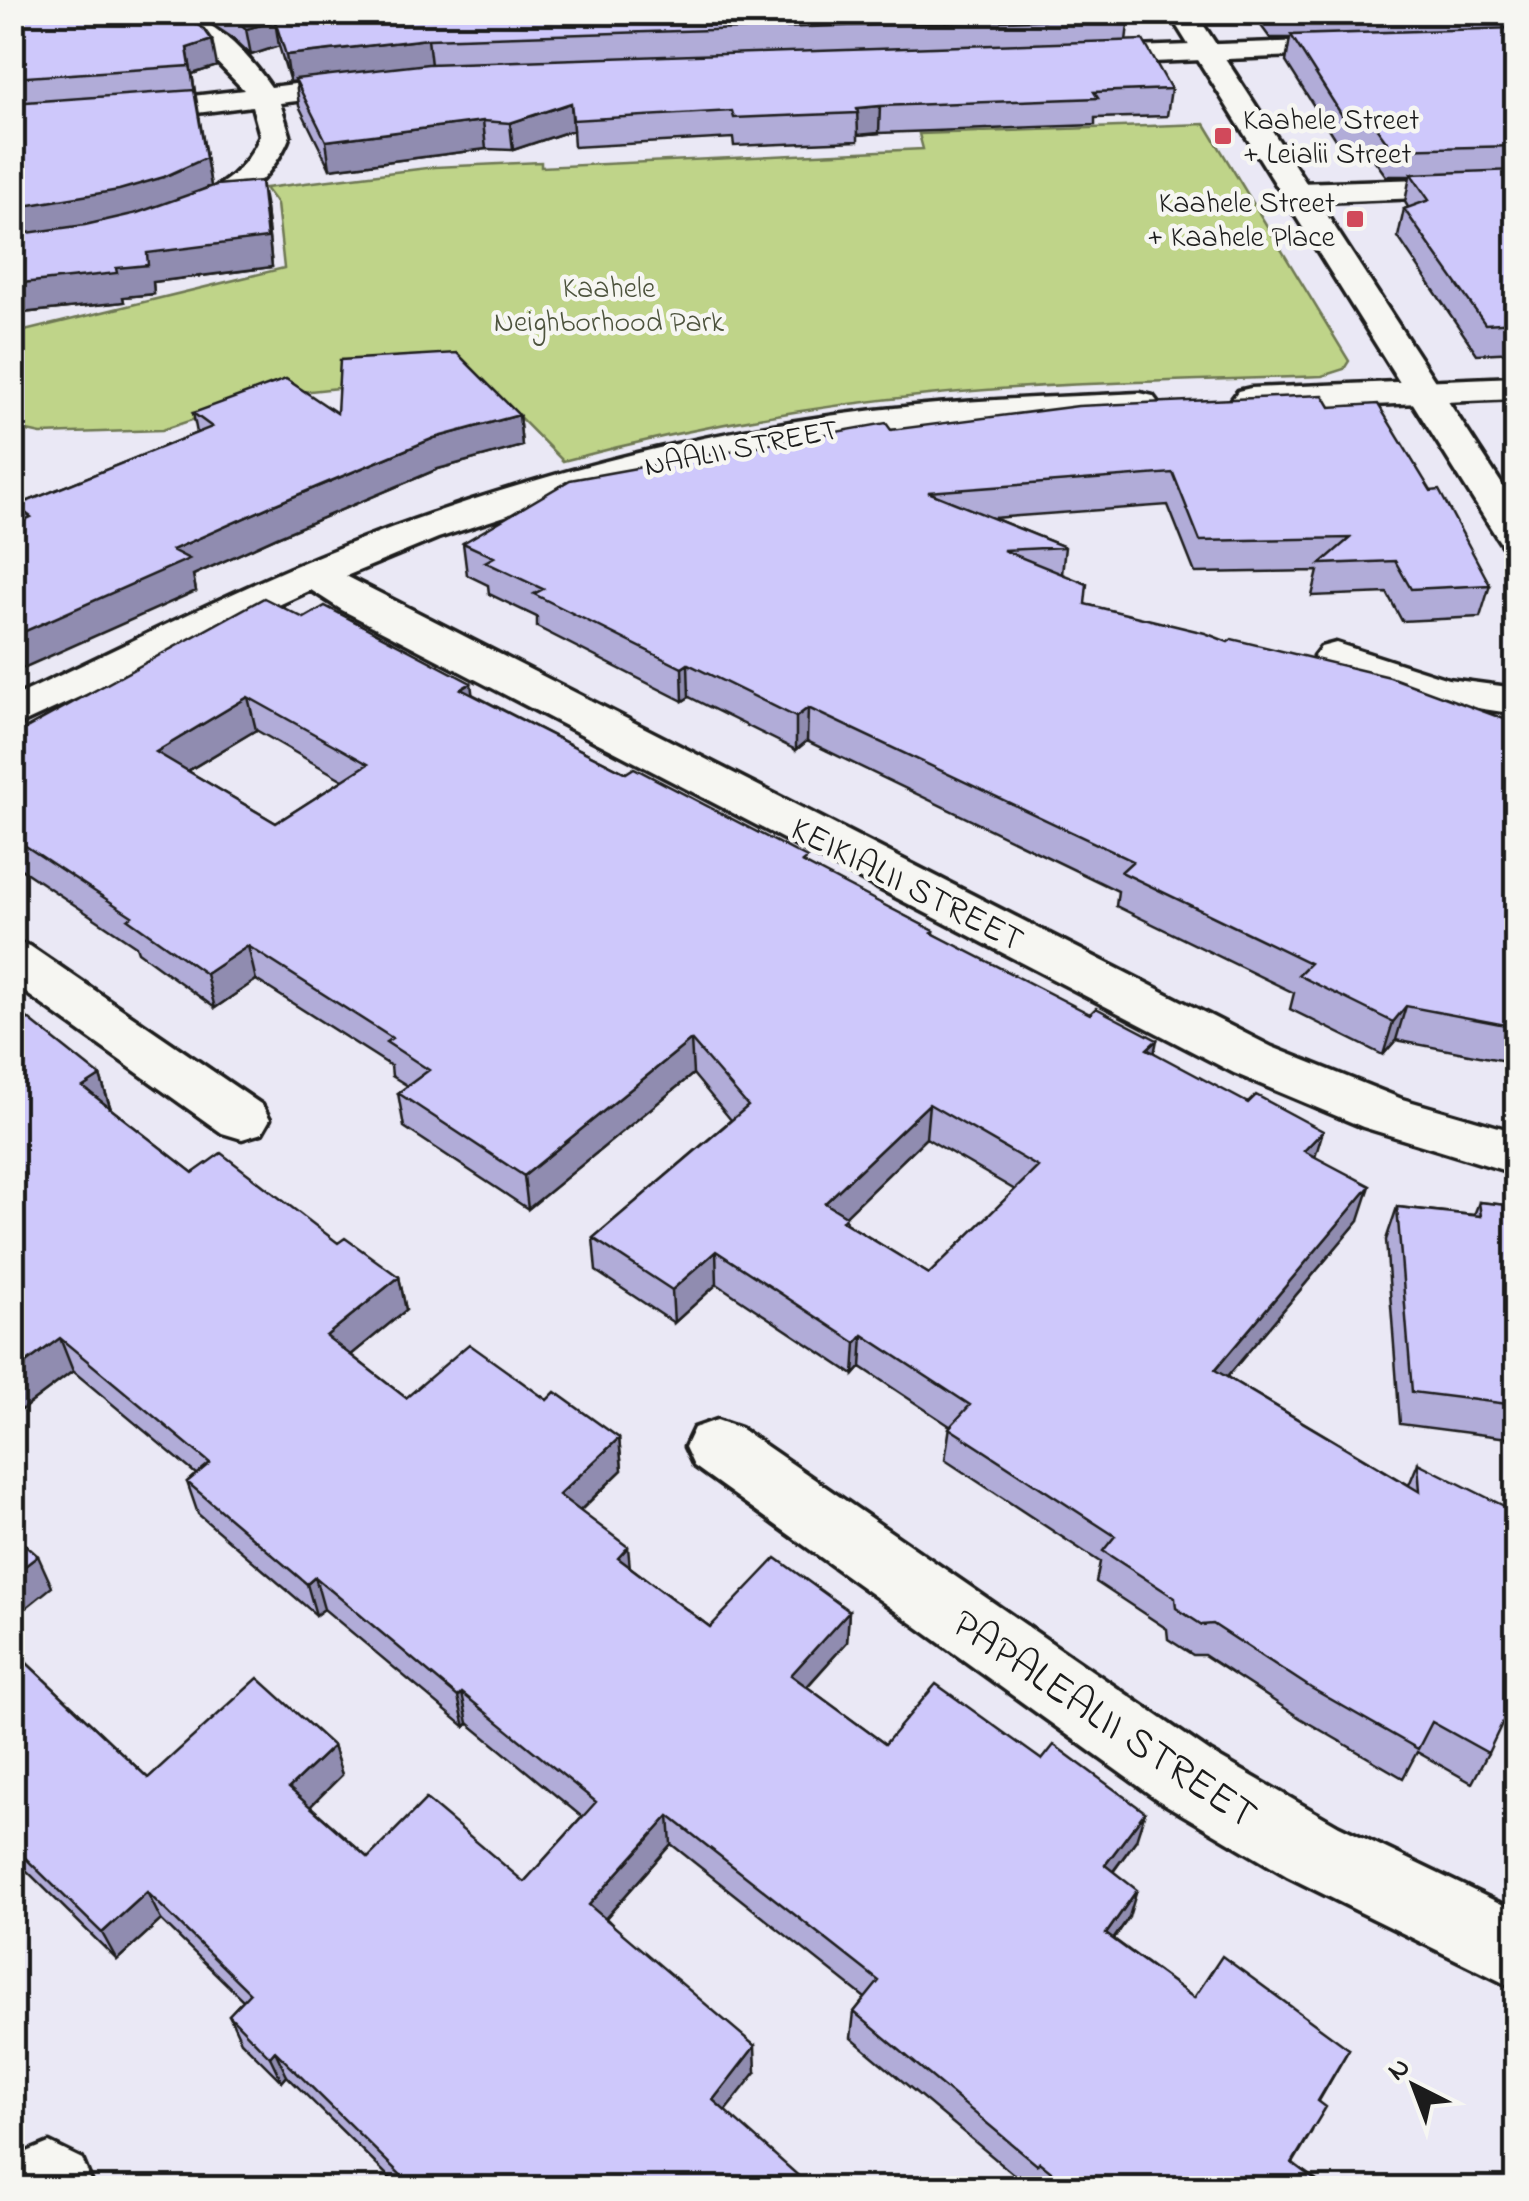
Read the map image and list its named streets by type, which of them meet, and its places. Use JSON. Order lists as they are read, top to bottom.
{
  "streets": {
    "street": ["NAALII STREET", "KEIKIALII STREET", "PAPALEALII STREET"]
  },
  "crossings": [
    ["NAALII STREET", "KEIKIALII STREET"]
  ],
  "parks": ["Kaahele Neighborhood Park"],
  "places": {
    "transit": ["Kaahele Street + Leialii Street", "Kaahele Street + Kaahele Place"]
  },
  "north": "top left"
}
